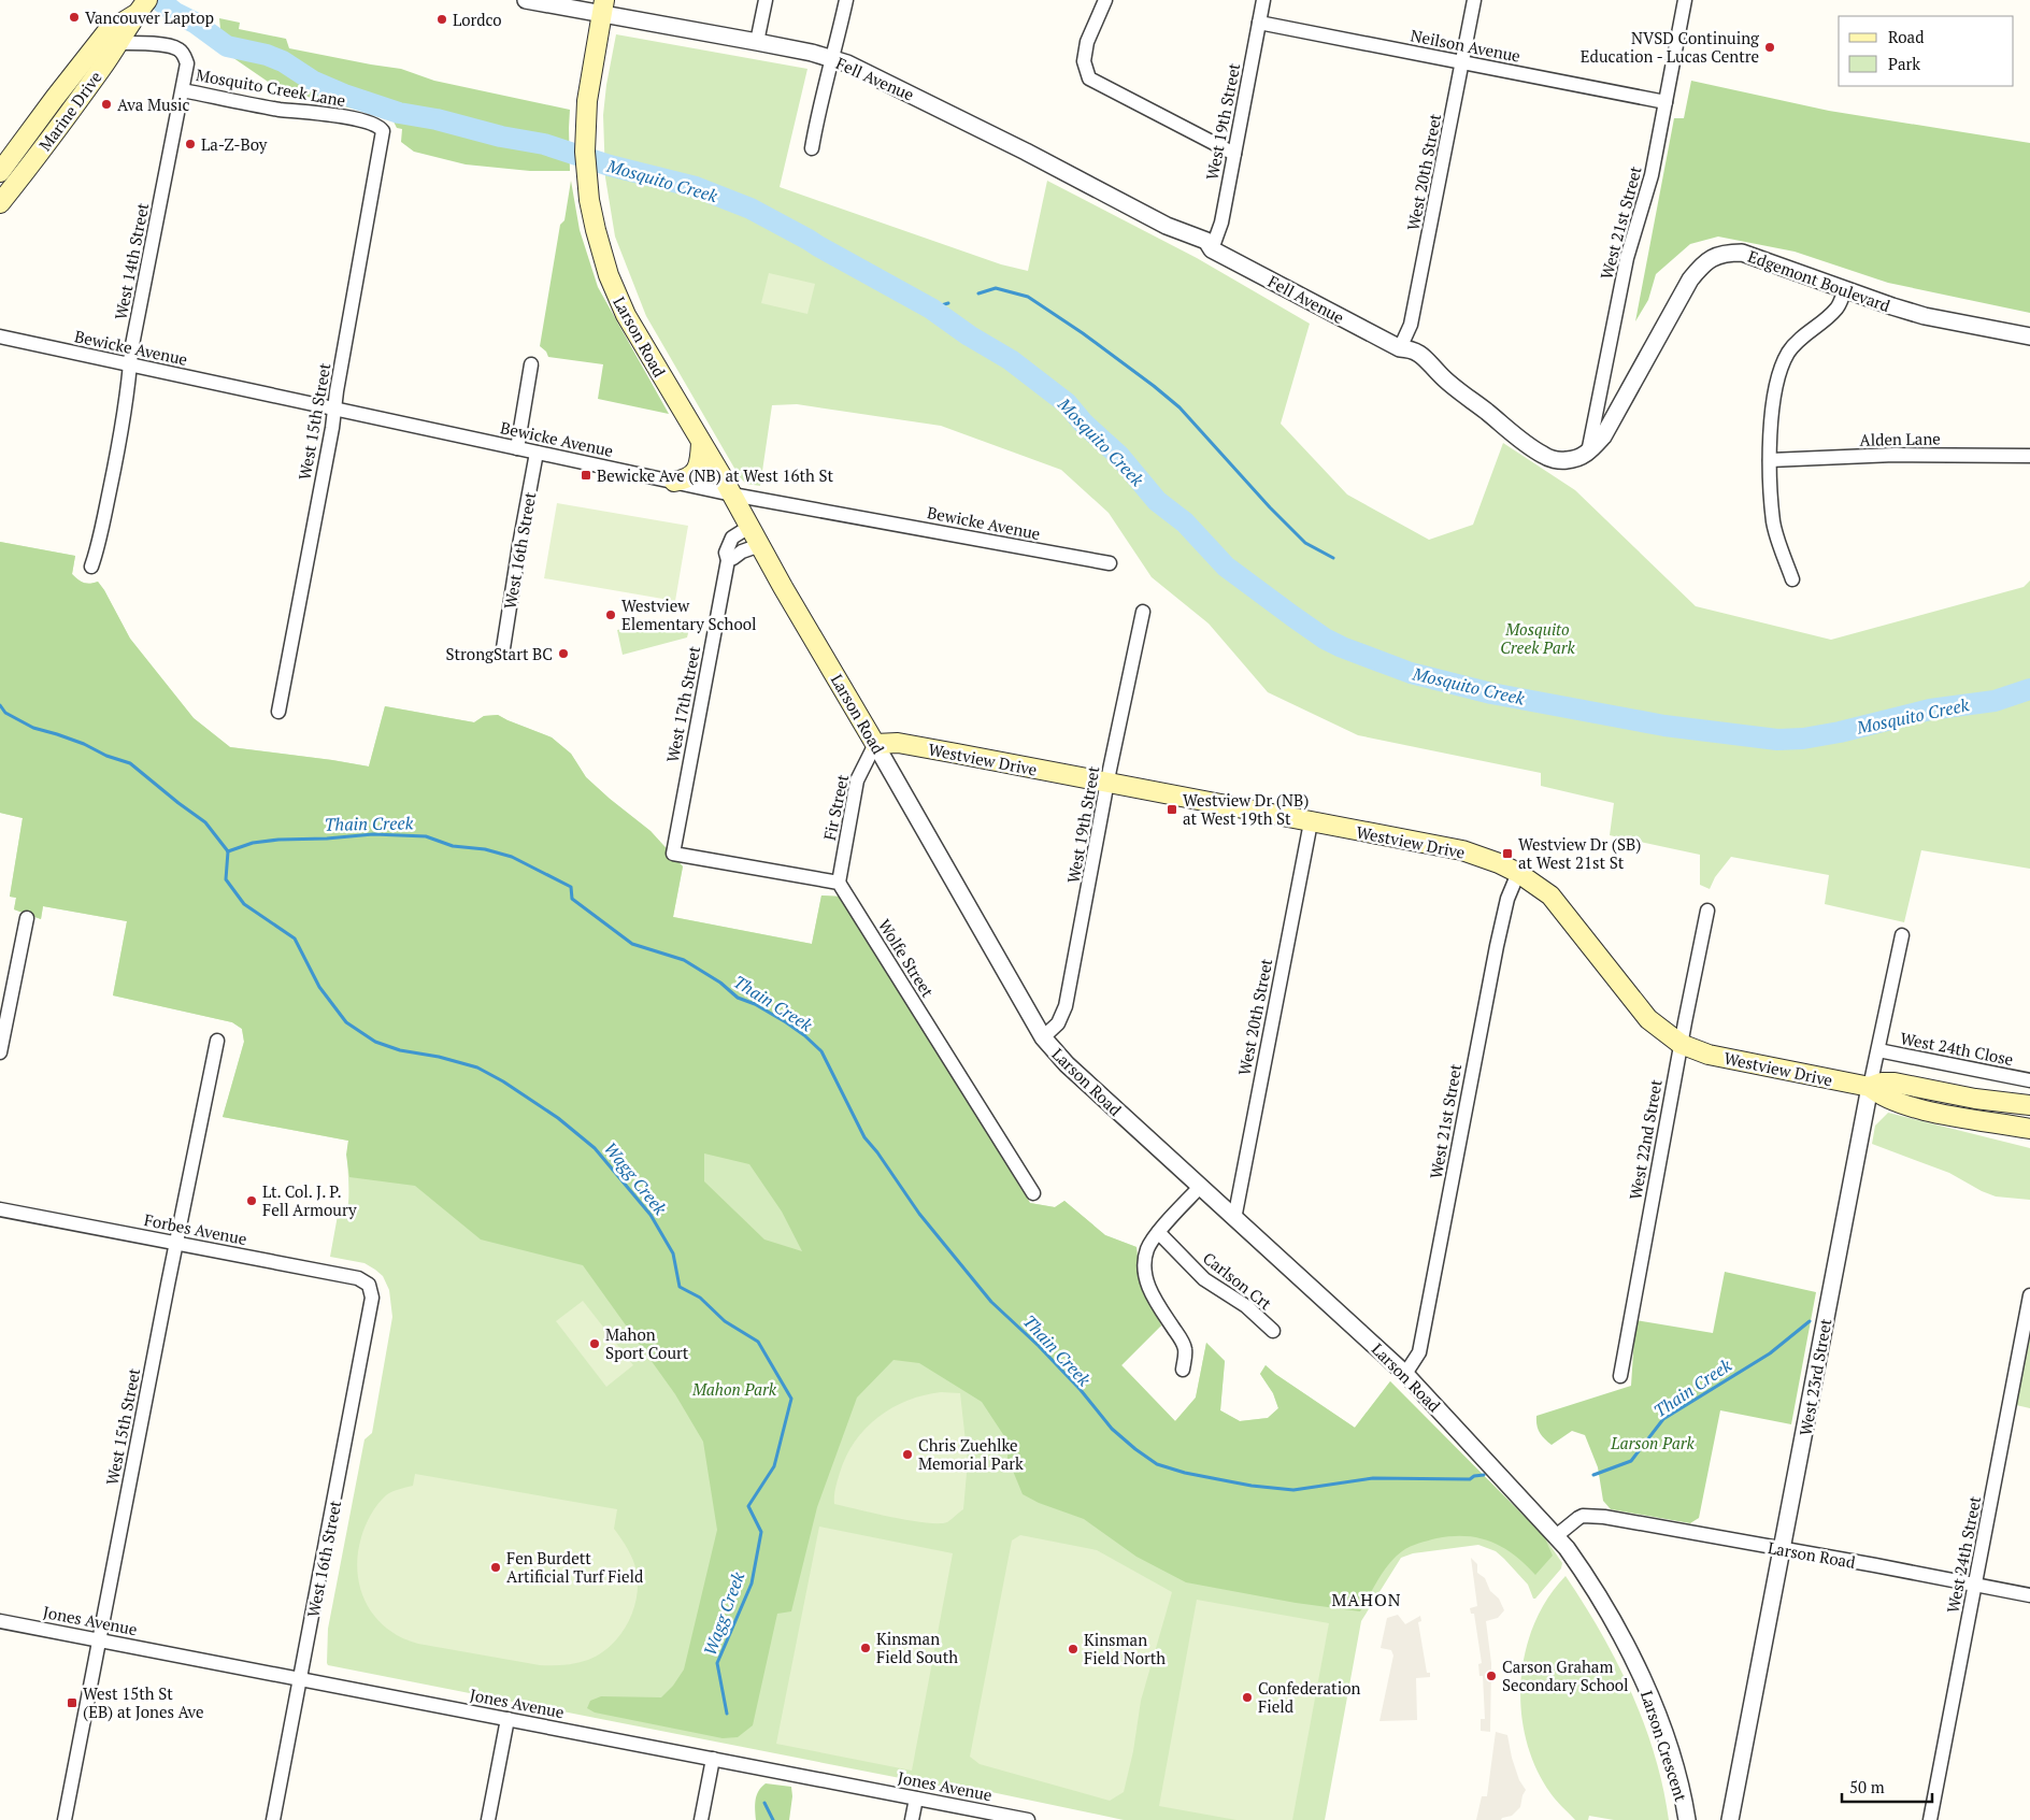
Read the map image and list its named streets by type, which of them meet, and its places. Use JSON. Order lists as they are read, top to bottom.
{
  "streets": {
    "main road": ["Marine Drive", "Larson Road", "Westview Drive"],
    "street": [
      "Neilson Avenue",
      "Fell Avenue",
      "Mosquito Creek Lane",
      "West 19th Street",
      "West 20th Street",
      "West 21st Street",
      "West 14th Street",
      "Edgemont Boulevard",
      "Bewicke Avenue",
      "West 15th Street",
      "Alden Lane",
      "West 16th Street",
      "West 17th Street",
      "Fir Street",
      "Wolfe Street",
      "West 24th Close",
      "West 22nd Street",
      "Forbes Avenue",
      "Carlson Crt",
      "West 23rd Street",
      "West 24th Street",
      "Jones Avenue",
      "Larson Crescent"
    ]
  },
  "crossings": [
    ["Neilson Avenue", "West 19th Street"],
    ["Neilson Avenue", "West 20th Street"],
    ["Neilson Avenue", "West 21st Street"],
    ["Fell Avenue", "West 19th Street"],
    ["Fell Avenue", "West 20th Street"],
    ["Fell Avenue", "West 21st Street"],
    ["Fell Avenue", "Edgemont Boulevard"],
    ["Fell Avenue", "Larson Road"],
    ["Mosquito Creek Lane", "Marine Drive"],
    ["Mosquito Creek Lane", "West 14th Street"],
    ["Mosquito Creek Lane", "West 15th Street"],
    ["West 19th Street", "Larson Road"],
    ["West 19th Street", "Westview Drive"],
    ["West 20th Street", "Larson Road"],
    ["West 20th Street", "Westview Drive"],
    ["West 21st Street", "Edgemont Boulevard"],
    ["West 21st Street", "Larson Road"],
    ["West 21st Street", "Westview Drive"],
    ["West 14th Street", "Bewicke Avenue"],
    ["Larson Road", "Bewicke Avenue"],
    ["Larson Road", "West 17th Street"],
    ["Larson Road", "Westview Drive"],
    ["Larson Road", "Fir Street"],
    ["Larson Road", "West 23rd Street"],
    ["Larson Road", "West 24th Street"],
    ["Larson Road", "Larson Crescent"],
    ["Bewicke Avenue", "West 15th Street"],
    ["Bewicke Avenue", "West 16th Street"],
    ["West 15th Street", "Forbes Avenue"],
    ["West 15th Street", "Jones Avenue"],
    ["West 16th Street", "Forbes Avenue"],
    ["West 16th Street", "Jones Avenue"],
    ["West 17th Street", "Fir Street"],
    ["West 17th Street", "Wolfe Street"],
    ["Westview Drive", "Fir Street"],
    ["Westview Drive", "West 22nd Street"],
    ["Westview Drive", "West 23rd Street"],
    ["Fir Street", "Wolfe Street"],
    ["West 24th Close", "West 23rd Street"]
  ],
  "districts": ["MAHON"],
  "water": ["Mosquito Creek", "Thain Creek", "Wagg Creek"],
  "parks": ["Mosquito Creek Park", "Mahon Park", "Larson Park"],
  "places": {
    "other": [
      "Vancouver Laptop",
      "Lordco",
      "NVSD Continuing Education - Lucas Centre",
      "Ava Music",
      "La-Z-Boy",
      "Westview Elementary School",
      "StrongStart BC",
      "Lt. Col. J. P. Fell Armoury",
      "Mahon Sport Court",
      "Chris Zuehlke Memorial Park",
      "Fen Burdett Artificial Turf Field",
      "Kinsman Field South",
      "Kinsman Field North",
      "Carson Graham Secondary School",
      "Confederation Field"
    ],
    "transit": [
      "Bewicke Ave (NB) at West 16th St",
      "Westview Dr (NB) at West 19th St",
      "Westview Dr (SB) at West 21st St",
      "West 15th St (EB) at Jones Ave"
    ]
  },
  "legend": ["Road", "Park"],
  "scale_bar": "50 m"
}
